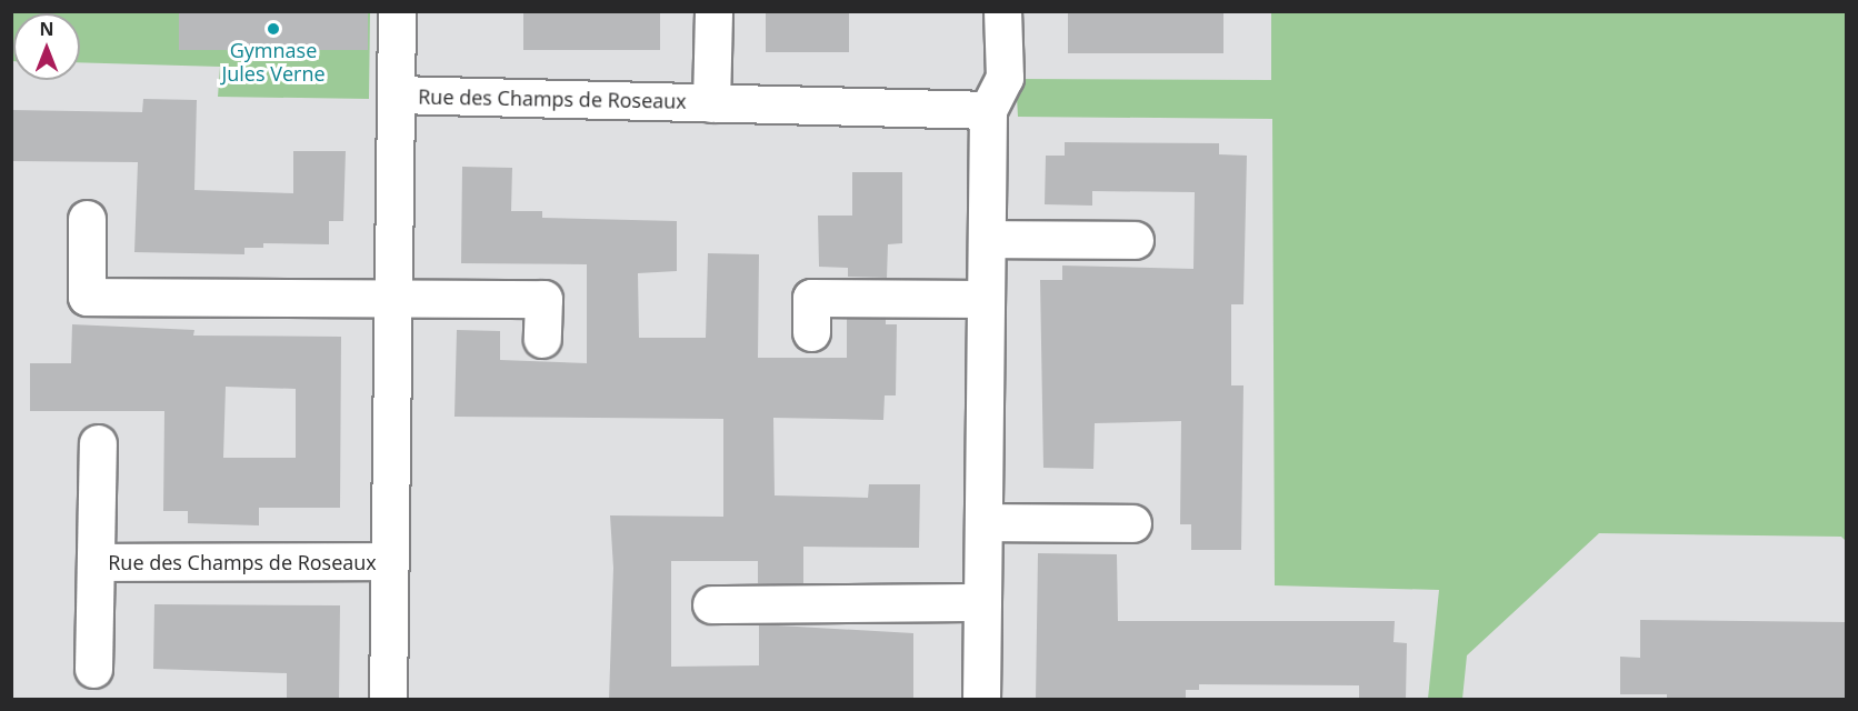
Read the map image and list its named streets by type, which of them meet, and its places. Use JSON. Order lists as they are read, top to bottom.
{
  "streets": {
    "street": ["Rue des Champs de Roseaux"]
  },
  "places": ["Gymnase Jules Verne"],
  "north": "top"
}
